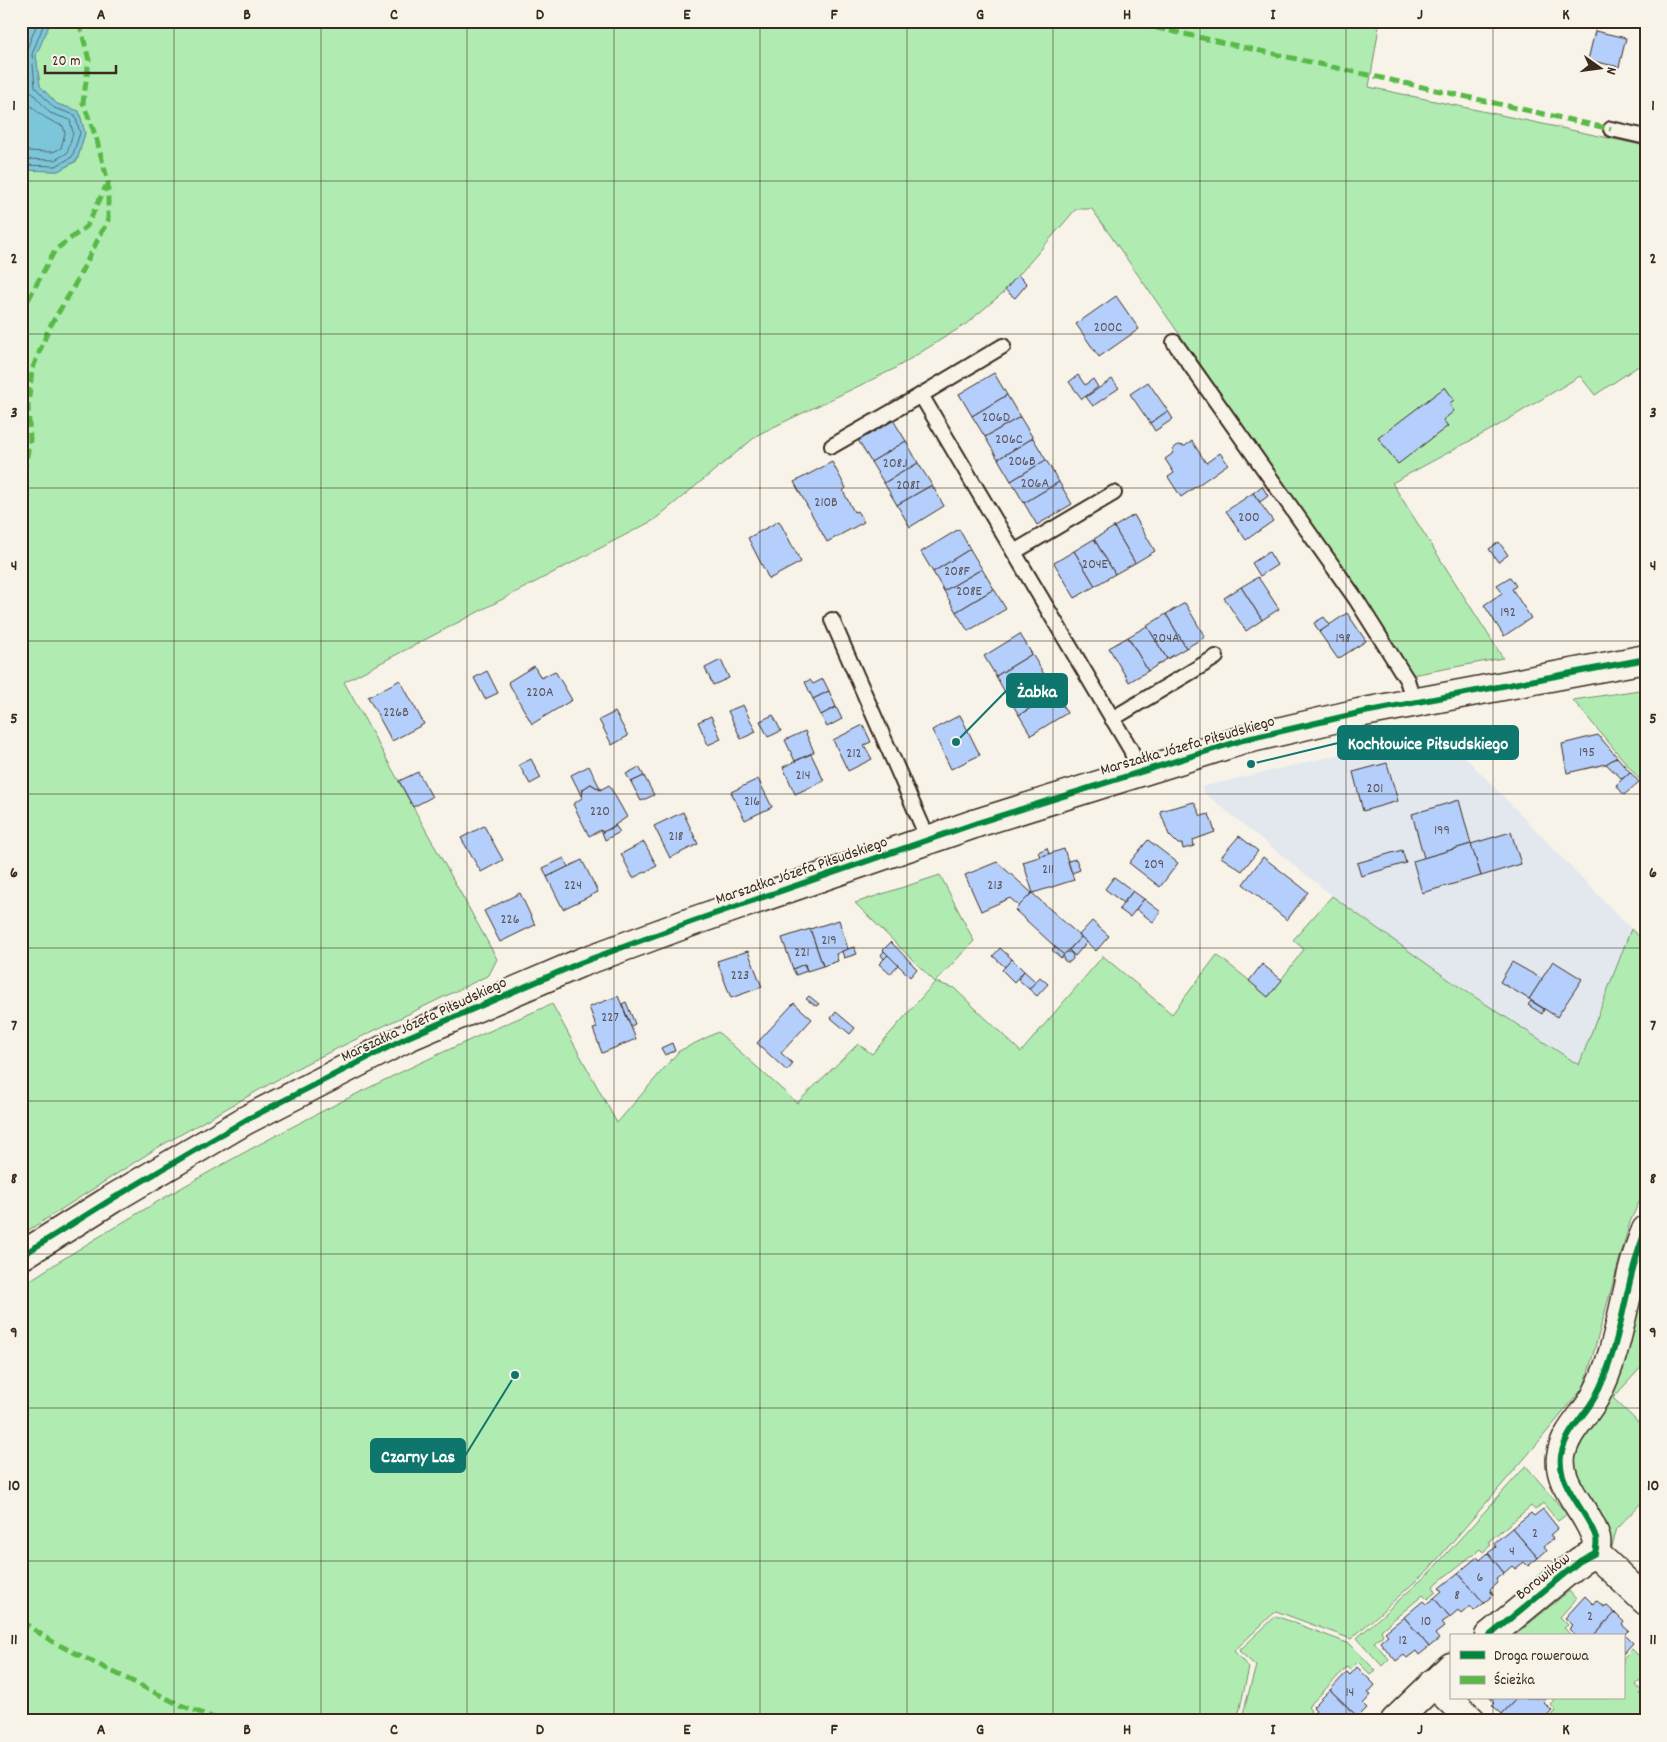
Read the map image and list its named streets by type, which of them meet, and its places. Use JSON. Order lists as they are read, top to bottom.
{
  "streets": {
    "street": ["Marszałka Józefa Piłsudskiego", "Borowików"]
  },
  "places": ["Żabka", "Kochłowice Piłsudskiego", "Czarny Las"],
  "house_numbers": [
    "200C",
    "206D",
    "206C",
    "206B",
    "208J",
    "206A",
    "208I",
    "210B",
    "200",
    "204E",
    "208F",
    "208E",
    "192",
    "204A",
    "198",
    "220A",
    "226B",
    "195",
    "212",
    "214",
    "201",
    "216",
    "220",
    "199",
    "218",
    "209",
    "211",
    "224",
    "213",
    "226",
    "219",
    "221",
    "223",
    "227",
    "2",
    "4",
    "6",
    "8",
    "2",
    "10",
    "12",
    "14"
  ],
  "legend": ["Droga rowerowa", "Ścieżka"],
  "scale_bar": "20 m",
  "north": "right",
  "grid": {
    "columns": [
      "A",
      "B",
      "C",
      "D",
      "E",
      "F",
      "G",
      "H",
      "I",
      "J",
      "K"
    ],
    "rows": [
      "1",
      "2",
      "3",
      "4",
      "5",
      "6",
      "7",
      "8",
      "9",
      "10",
      "11"
    ]
  }
}
